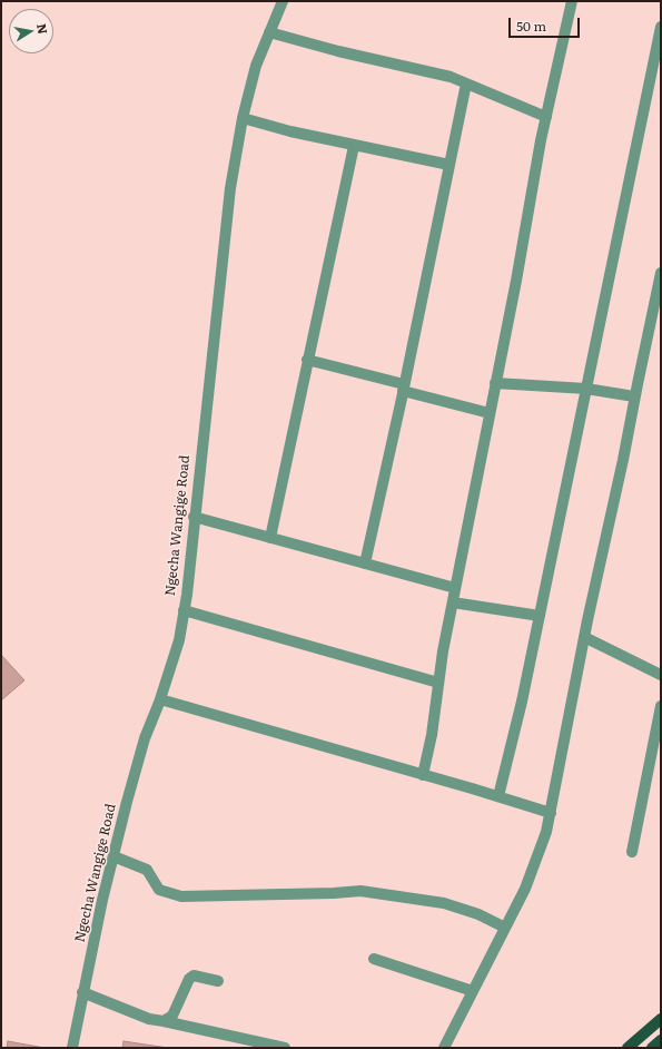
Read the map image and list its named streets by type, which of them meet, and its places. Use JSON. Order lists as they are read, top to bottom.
{
  "streets": {
    "street": ["Ngecha Wangige Road"]
  },
  "scale_bar": "50 m",
  "north": "right"
}
